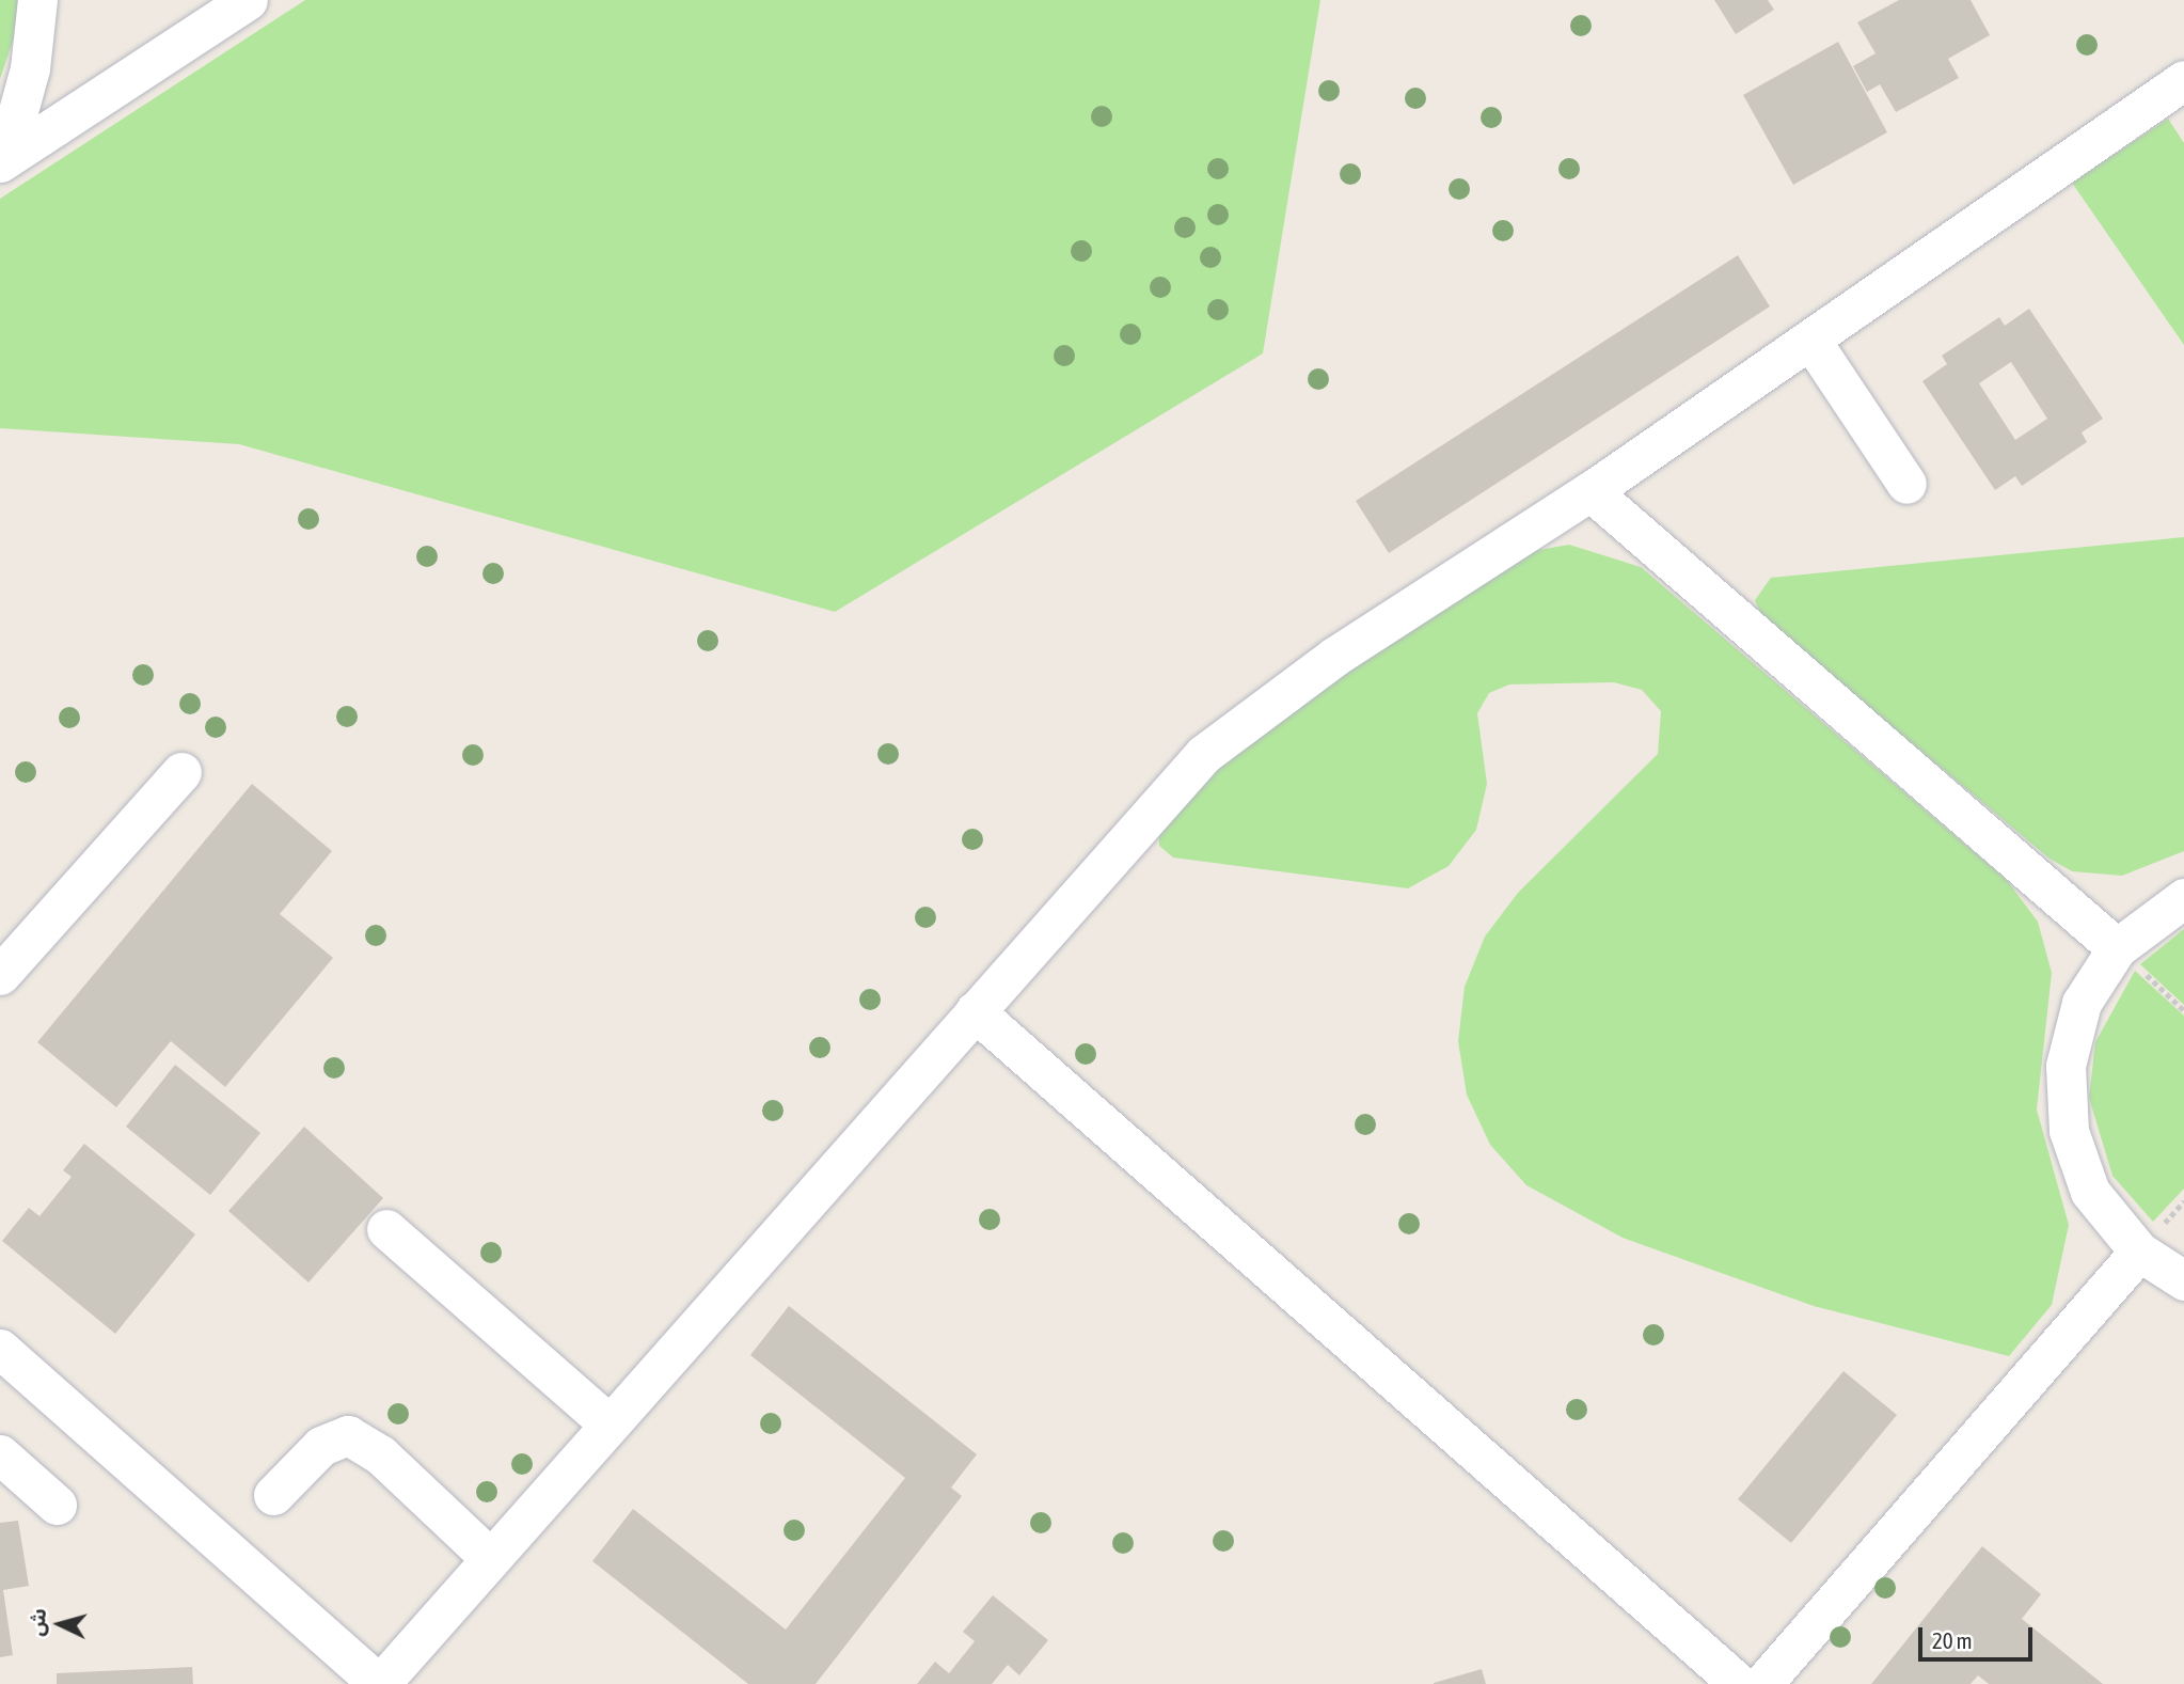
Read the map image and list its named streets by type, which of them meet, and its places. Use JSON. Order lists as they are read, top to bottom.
{
  "scale_bar": "20 m",
  "north": "left"
}
